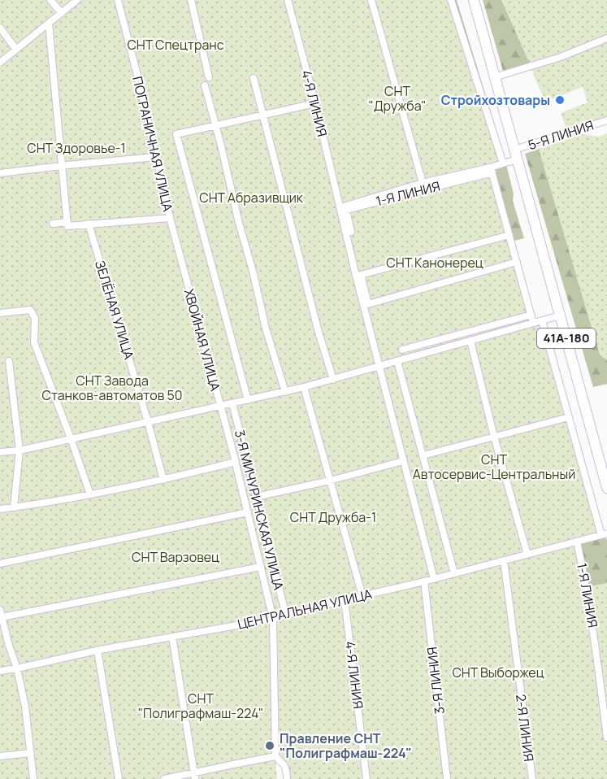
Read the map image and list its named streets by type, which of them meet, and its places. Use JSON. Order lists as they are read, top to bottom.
{
  "streets": {
    "main road": ["41А-180"],
    "street": [
      "4-Я ЛИНИЯ",
      "5-Я ЛИНИЯ",
      "ПОГРАНИЧНАЯ УЛИЦА",
      "1-Я ЛИНИЯ",
      "ЗЕЛЁНАЯ УЛИЦА",
      "ХВОЙНАЯ УЛИЦА",
      "3-Я МИЧУРИНСКАЯ УЛИЦА",
      "ЦЕНТРАЛЬНАЯ УЛИЦА",
      "3-Я ЛИНИЯ",
      "2-Я ЛИНИЯ"
    ]
  },
  "crossings": [
    ["4-Я ЛИНИЯ", "ЦЕНТРАЛЬНАЯ УЛИЦА"],
    ["5-Я ЛИНИЯ", "1-Я ЛИНИЯ"],
    ["5-Я ЛИНИЯ", "41А-180"],
    ["ПОГРАНИЧНАЯ УЛИЦА", "ЗЕЛЁНАЯ УЛИЦА"],
    ["ПОГРАНИЧНАЯ УЛИЦА", "ХВОЙНАЯ УЛИЦА"],
    ["1-Я ЛИНИЯ", "ЦЕНТРАЛЬНАЯ УЛИЦА"],
    ["ХВОЙНАЯ УЛИЦА", "ЦЕНТРАЛЬНАЯ УЛИЦА"],
    ["3-Я МИЧУРИНСКАЯ УЛИЦА", "ЦЕНТРАЛЬНАЯ УЛИЦА"],
    ["ЦЕНТРАЛЬНАЯ УЛИЦА", "3-Я ЛИНИЯ"],
    ["ЦЕНТРАЛЬНАЯ УЛИЦА", "2-Я ЛИНИЯ"]
  ],
  "parks": [
    "СНТ Спецтранс",
    "СНТ \"Дружба\"",
    "СНТ Здоровье-1",
    "СНТ Абразивщик",
    "СНТ Канонерец",
    "СНТ Завода Станков-автоматов 50",
    "СНТ Автосервис-Центральный",
    "СНТ Дружба-1",
    "СНТ Варзовец",
    "СНТ Выборжец",
    "СНТ \"Полиграфмаш-224\""
  ],
  "places": ["Стройхозтовары", "Правление СНТ \"Полиграфмаш-224\""]
}
